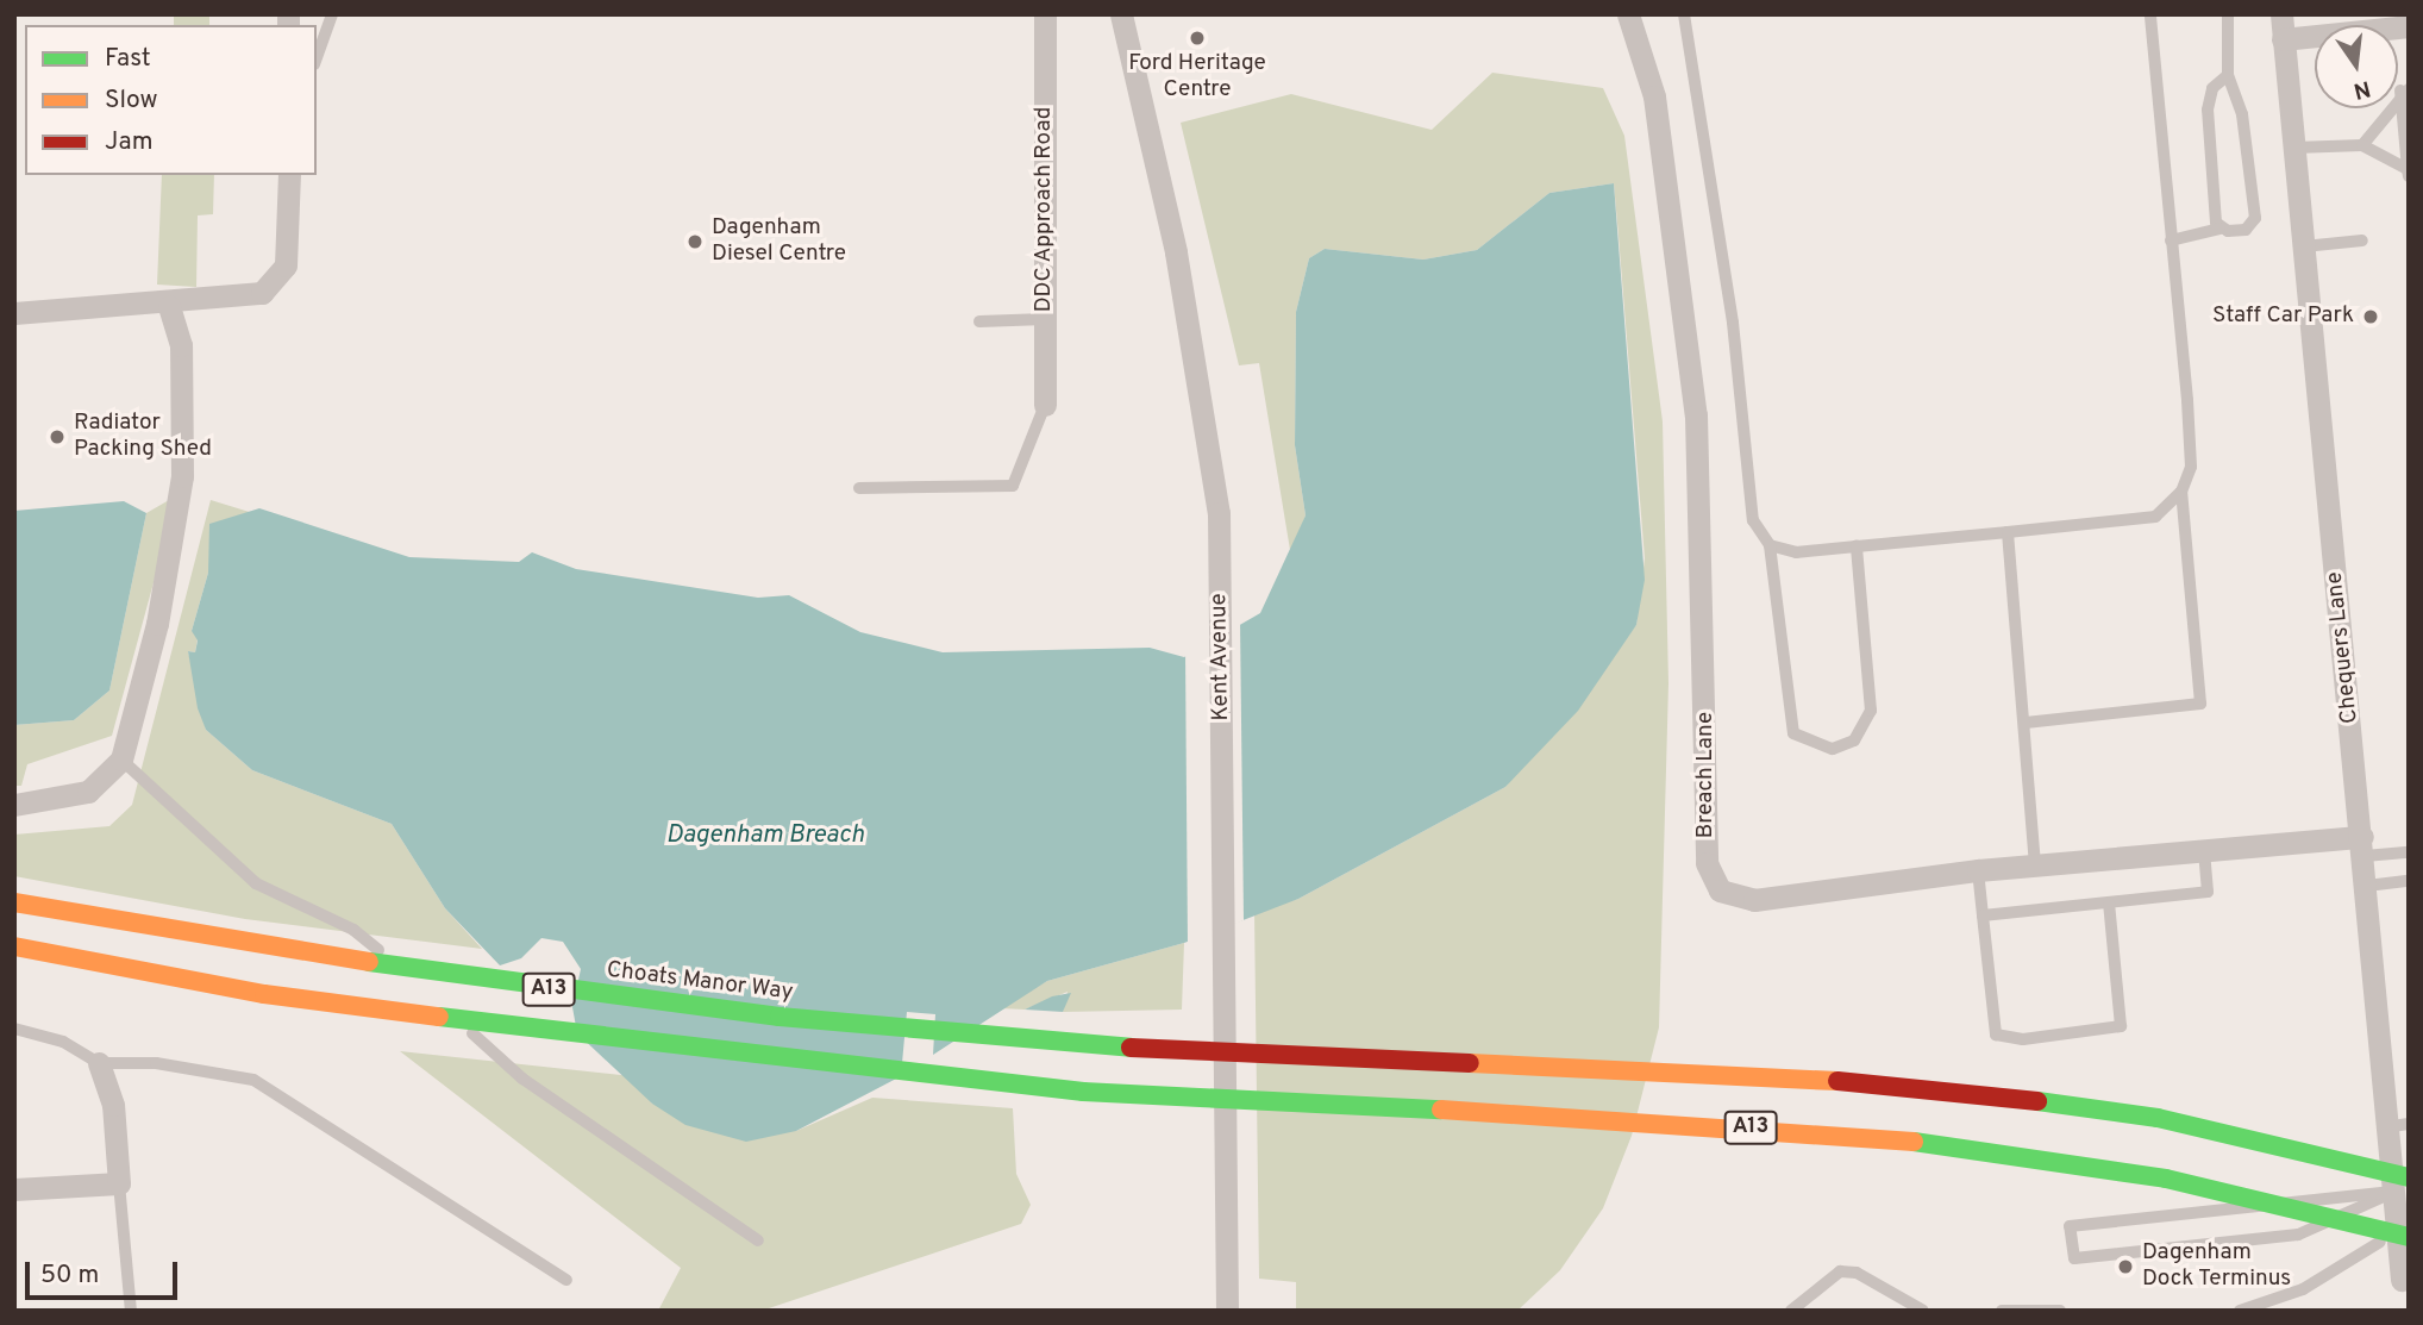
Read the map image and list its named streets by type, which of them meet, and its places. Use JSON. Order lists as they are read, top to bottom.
{
  "streets": {
    "highway": ["Choats Manor Way", "A13"],
    "street": [
      "DDC Approach Road",
      "Chequers Lane",
      "Kent Avenue",
      "Breach Lane"
    ]
  },
  "crossings": [
    ["Chequers Lane", "Breach Lane"],
    ["Chequers Lane", "Choats Manor Way"],
    ["Chequers Lane", "A13"]
  ],
  "water": ["Dagenham Breach"],
  "places": [
    "Ford Heritage Centre",
    "Dagenham Diesel Centre",
    "Staff Car Park",
    "Radiator Packing Shed",
    "Dagenham Dock Terminus"
  ],
  "legend": ["Fast", "Slow", "Jam"],
  "scale_bar": "50 m",
  "north": "bottom"
}
